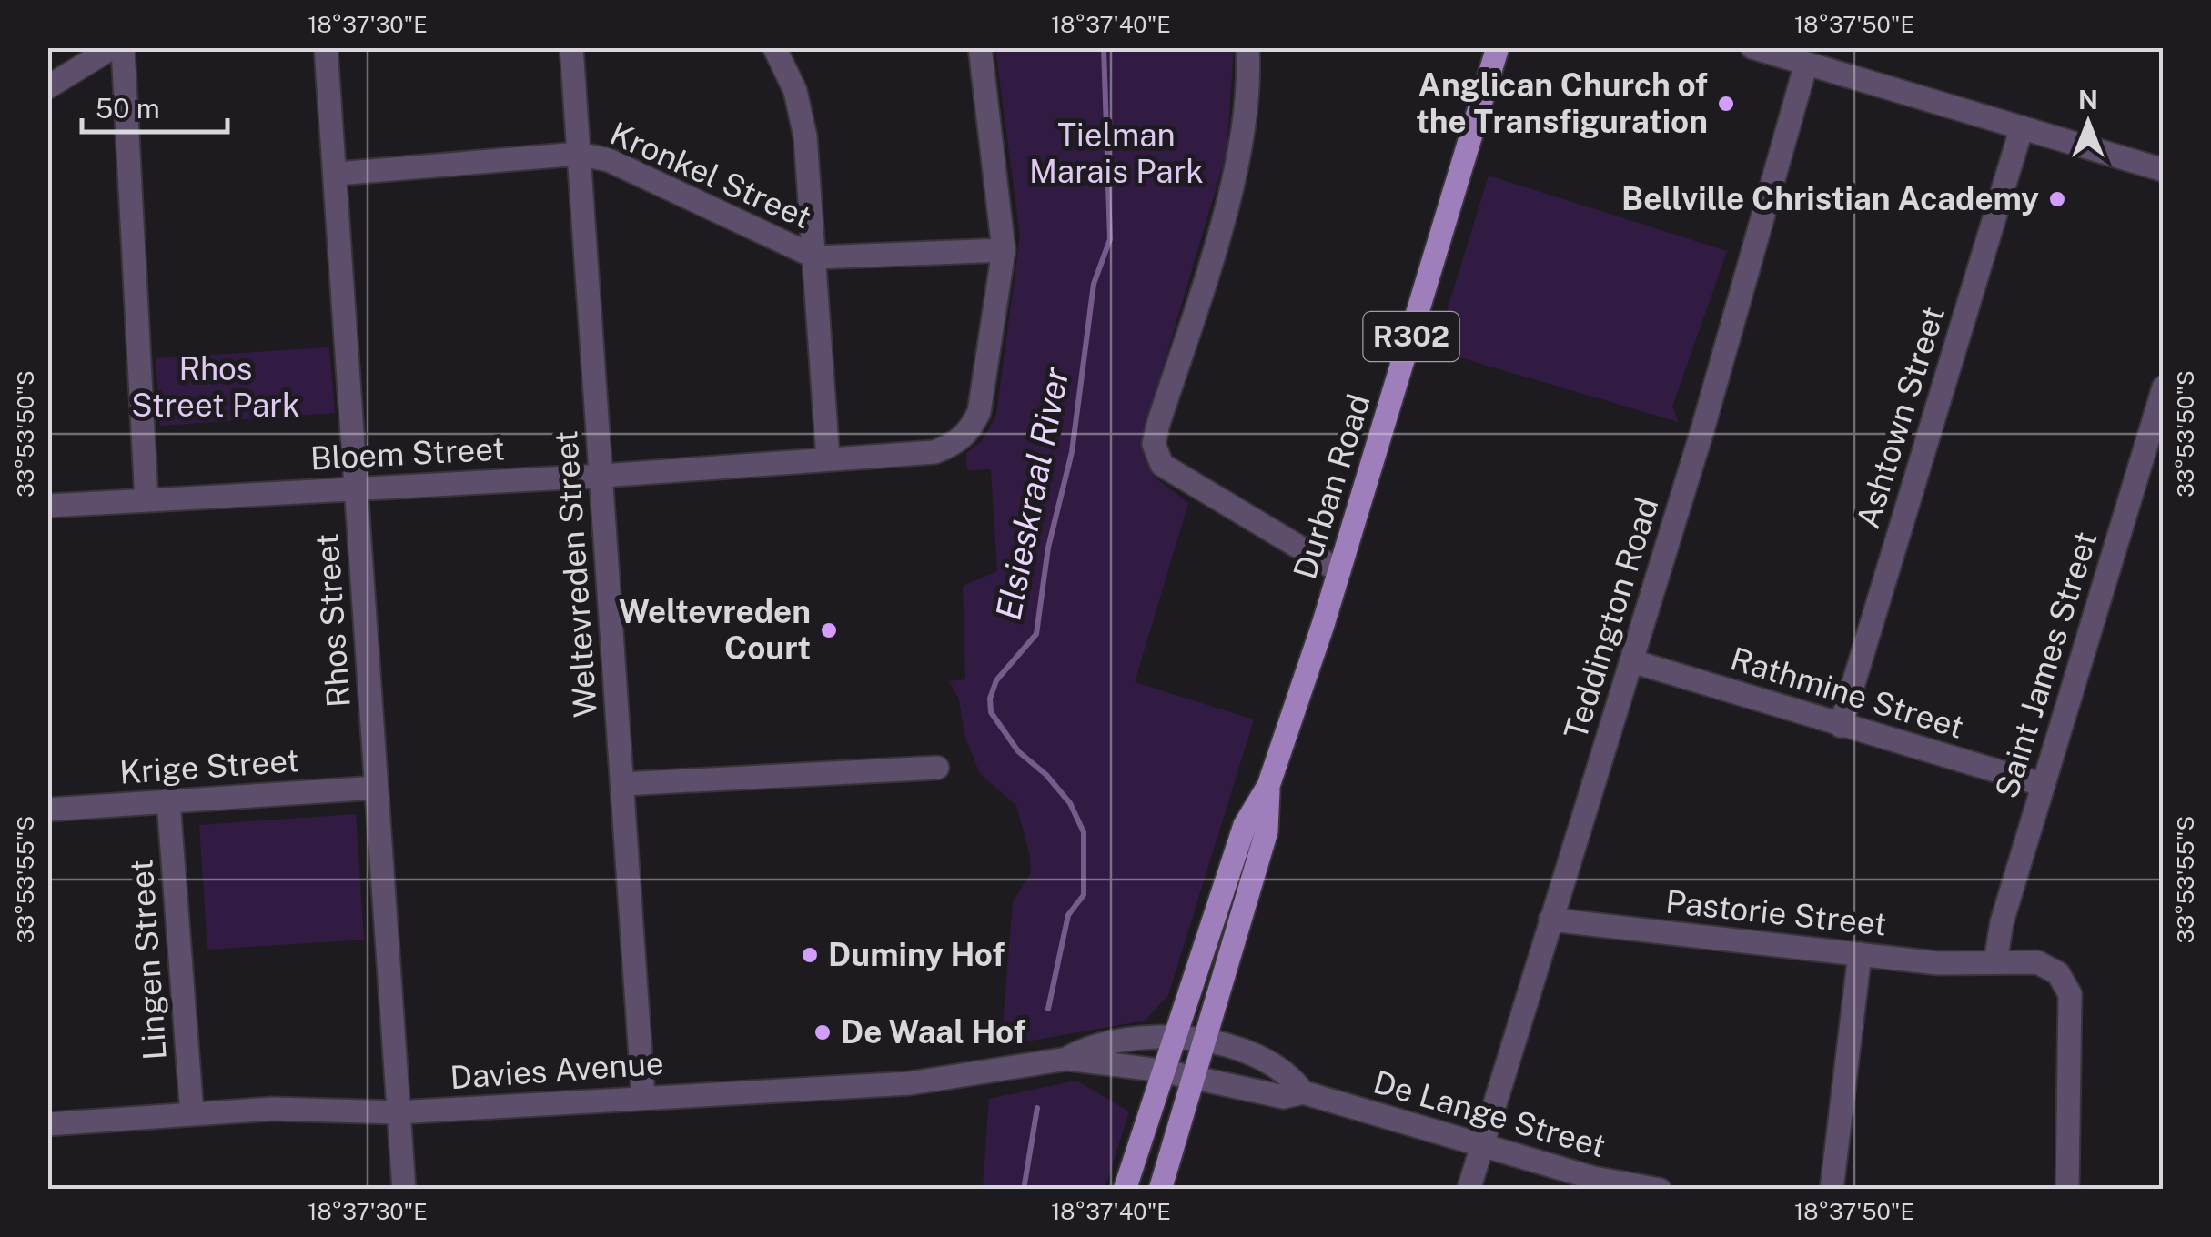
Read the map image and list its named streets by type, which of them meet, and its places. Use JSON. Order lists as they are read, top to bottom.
{
  "streets": {
    "main road": ["R302", "Durban Road"],
    "street": [
      "Kronkel Street",
      "Ashtown Street",
      "Bloem Street",
      "Weltevreden Street",
      "Teddington Road",
      "Rhos Street",
      "Saint James Street",
      "Rathmine Street",
      "Krige Street",
      "Pastorie Street",
      "Lingen Street",
      "Davies Avenue",
      "De Lange Street"
    ]
  },
  "crossings": [
    ["Kronkel Street", "Bloem Street"],
    ["Kronkel Street", "Weltevreden Street"],
    ["Kronkel Street", "Rhos Street"],
    ["Ashtown Street", "Rathmine Street"],
    ["Bloem Street", "Weltevreden Street"],
    ["Bloem Street", "Rhos Street"],
    ["Durban Road", "Davies Avenue"],
    ["Durban Road", "De Lange Street"],
    ["Weltevreden Street", "Davies Avenue"],
    ["Teddington Road", "Rathmine Street"],
    ["Teddington Road", "Pastorie Street"],
    ["Teddington Road", "De Lange Street"],
    ["Rhos Street", "Krige Street"],
    ["Rhos Street", "Davies Avenue"],
    ["Saint James Street", "Rathmine Street"],
    ["Saint James Street", "Pastorie Street"],
    ["Krige Street", "Lingen Street"],
    ["Lingen Street", "Davies Avenue"],
    ["Davies Avenue", "De Lange Street"]
  ],
  "water": ["Elsieskraal River"],
  "parks": ["Tielman Marais Park", "Rhos Street Park"],
  "places": [
    "Anglican Church of the Transfiguration",
    "Bellville Christian Academy",
    "Weltevreden Court",
    "Duminy Hof",
    "De Waal Hof"
  ],
  "scale_bar": "50 m",
  "north": "top",
  "coordinates": [
    "18°37'30\"E",
    "18°37'40\"E",
    "18°37'50\"E",
    "33°53'50\"S",
    "33°53'55\"S"
  ]
}
